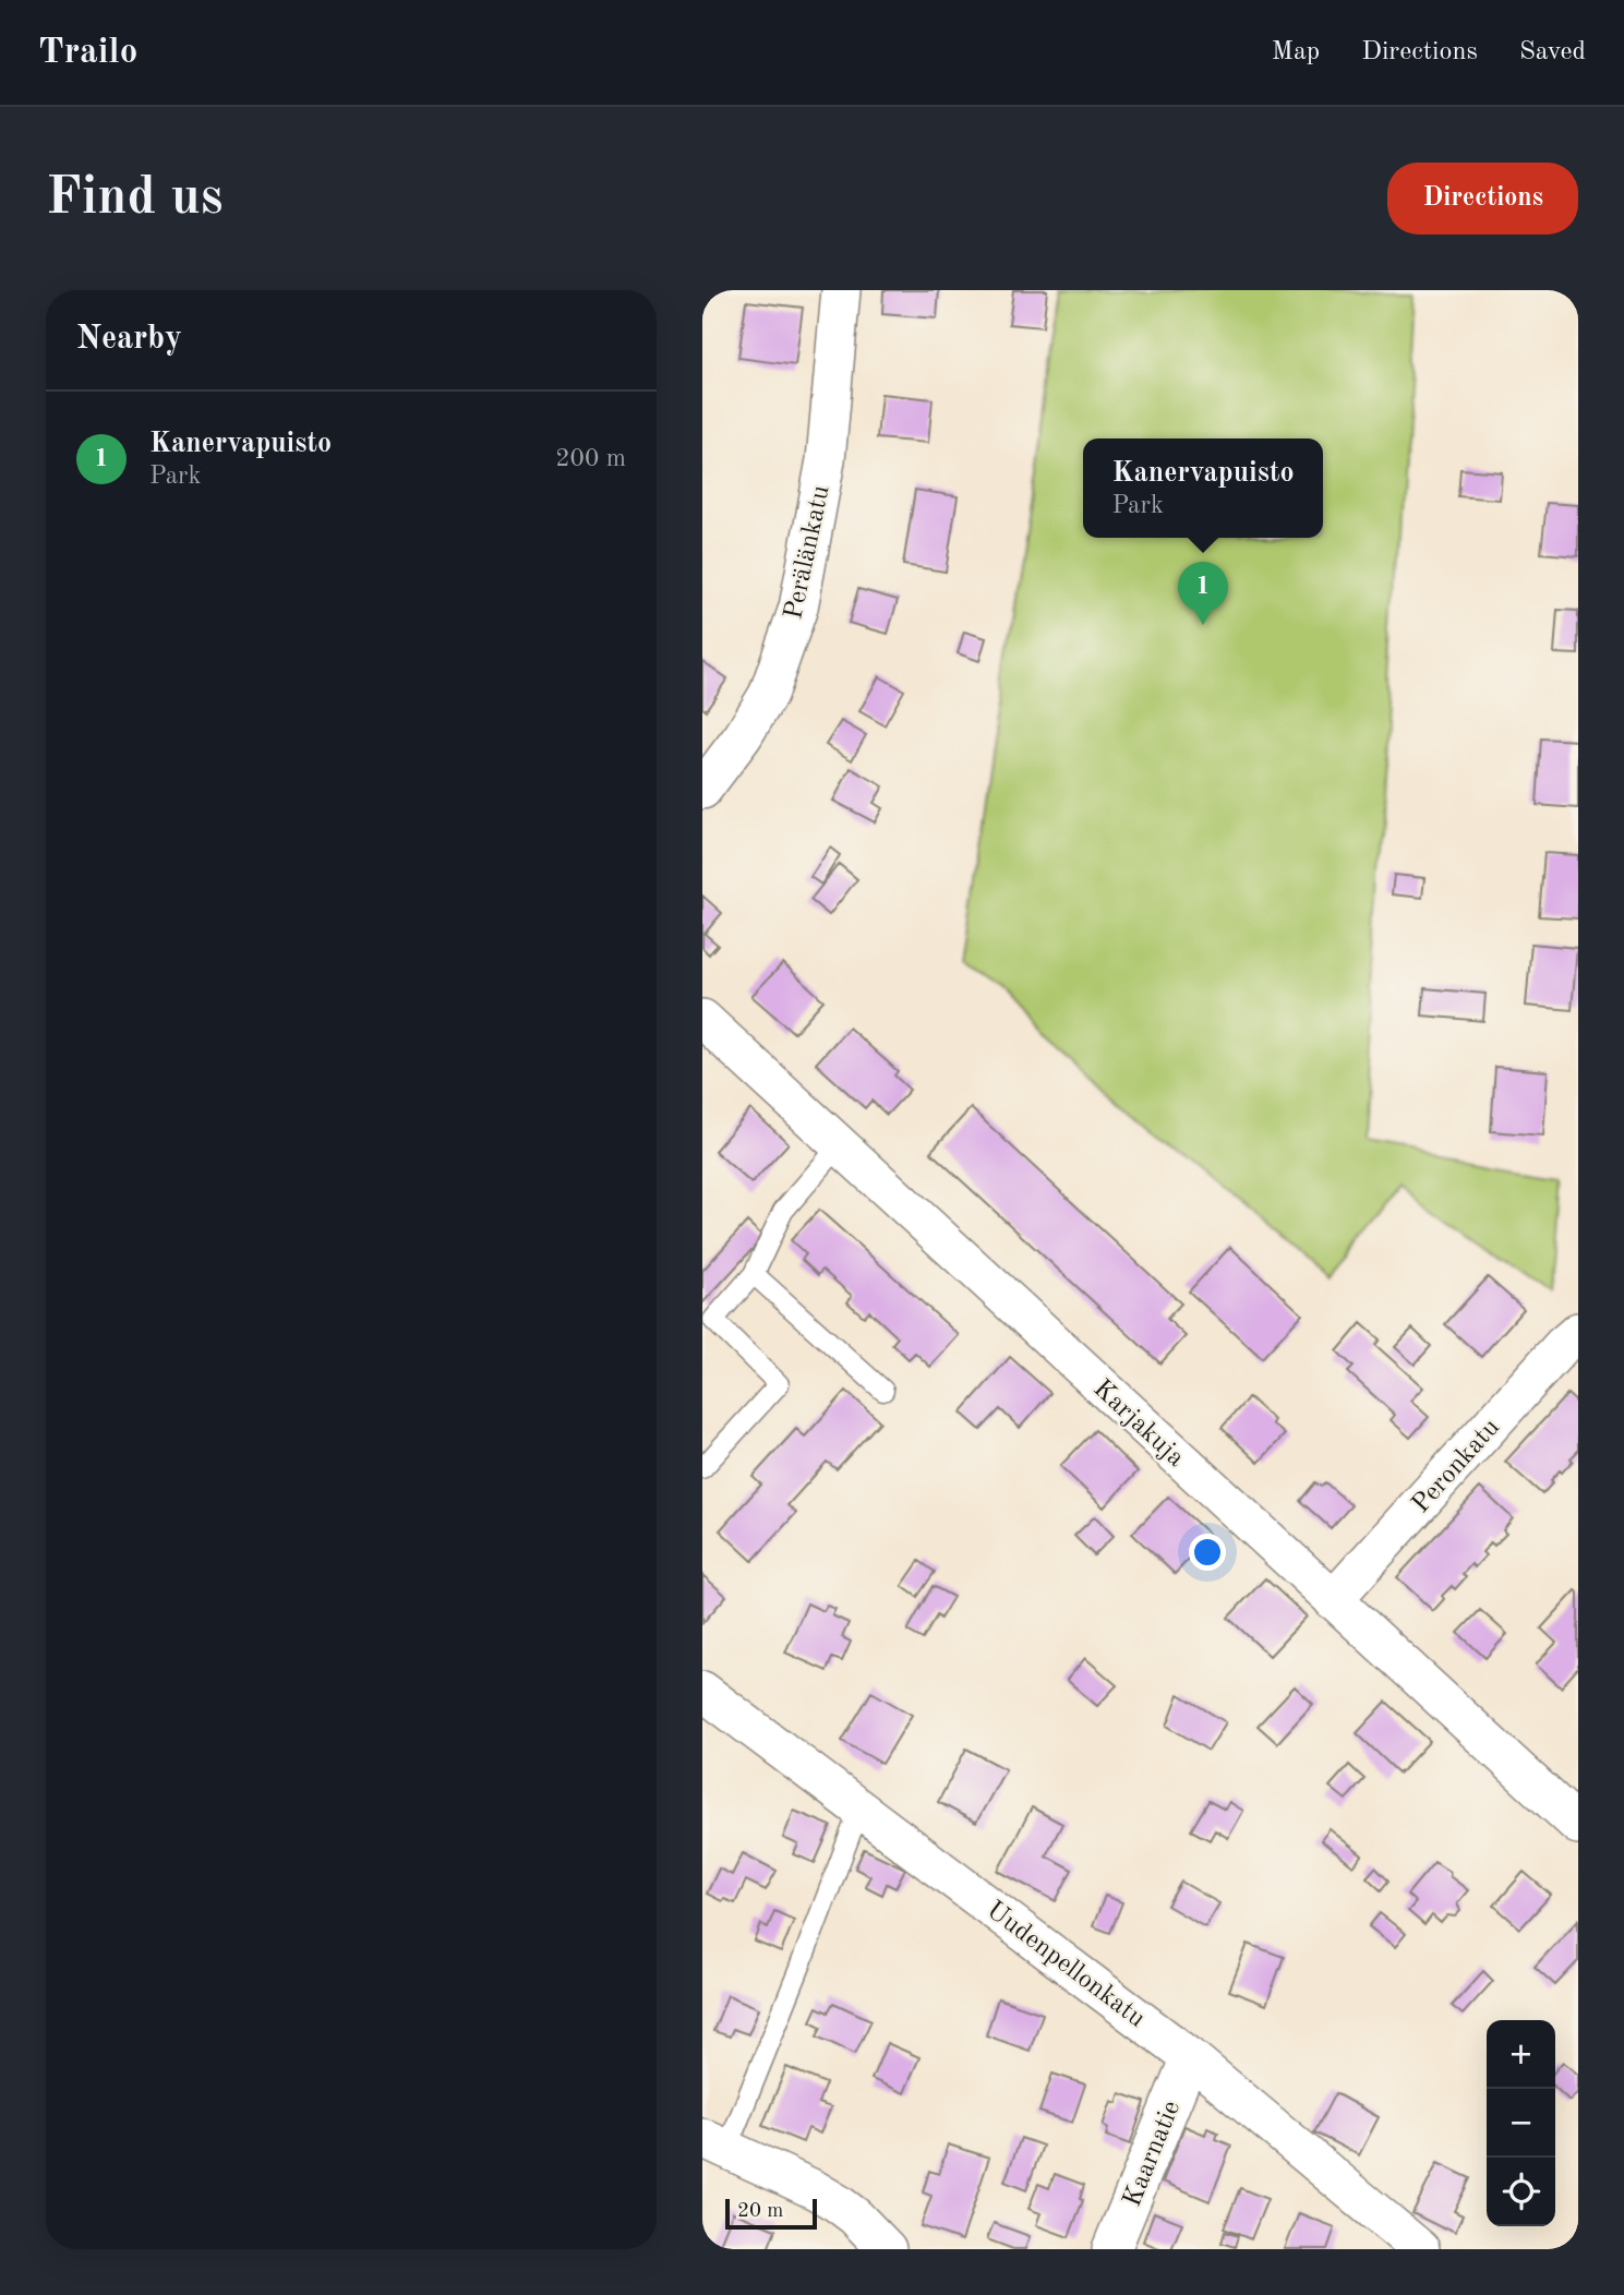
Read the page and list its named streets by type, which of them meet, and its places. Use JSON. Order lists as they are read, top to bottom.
{
  "streets": {
    "street": [
      "Perälänkatu",
      "Karjakuja",
      "Peronkatu",
      "Uudenpellonkatu",
      "Kaarnatie"
    ]
  },
  "crossings": [
    ["Karjakuja", "Peronkatu"],
    ["Uudenpellonkatu", "Kaarnatie"]
  ],
  "scale_bar": "20 m",
  "page": {
    "header": "Trailo",
    "nav": ["Map", "Directions", "Saved"],
    "buttons": "Directions",
    "title": "Find us",
    "heading": "Nearby",
    "list": [
      {
        "mark": "1",
        "name": "Kanervapuisto",
        "note": "Park",
        "value": "200 m"
      }
    ],
    "popup": ["Kanervapuisto", "Park"],
    "pins": "1",
    "map_buttons": ["+", "−"],
    "scale": "20 m"
  }
}
